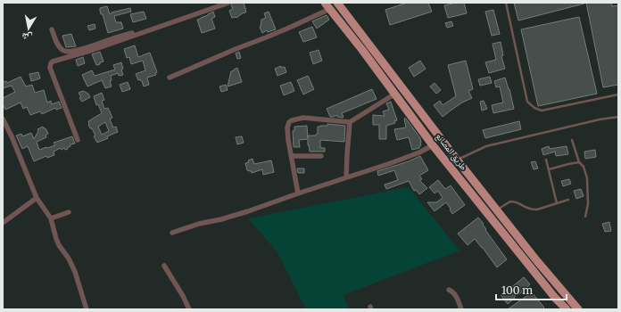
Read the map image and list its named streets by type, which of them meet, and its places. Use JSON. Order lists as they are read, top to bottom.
{
  "streets": {
    "main road": ["طريق المصانع"]
  },
  "scale_bar": "100 m",
  "north": "bottom"
}
